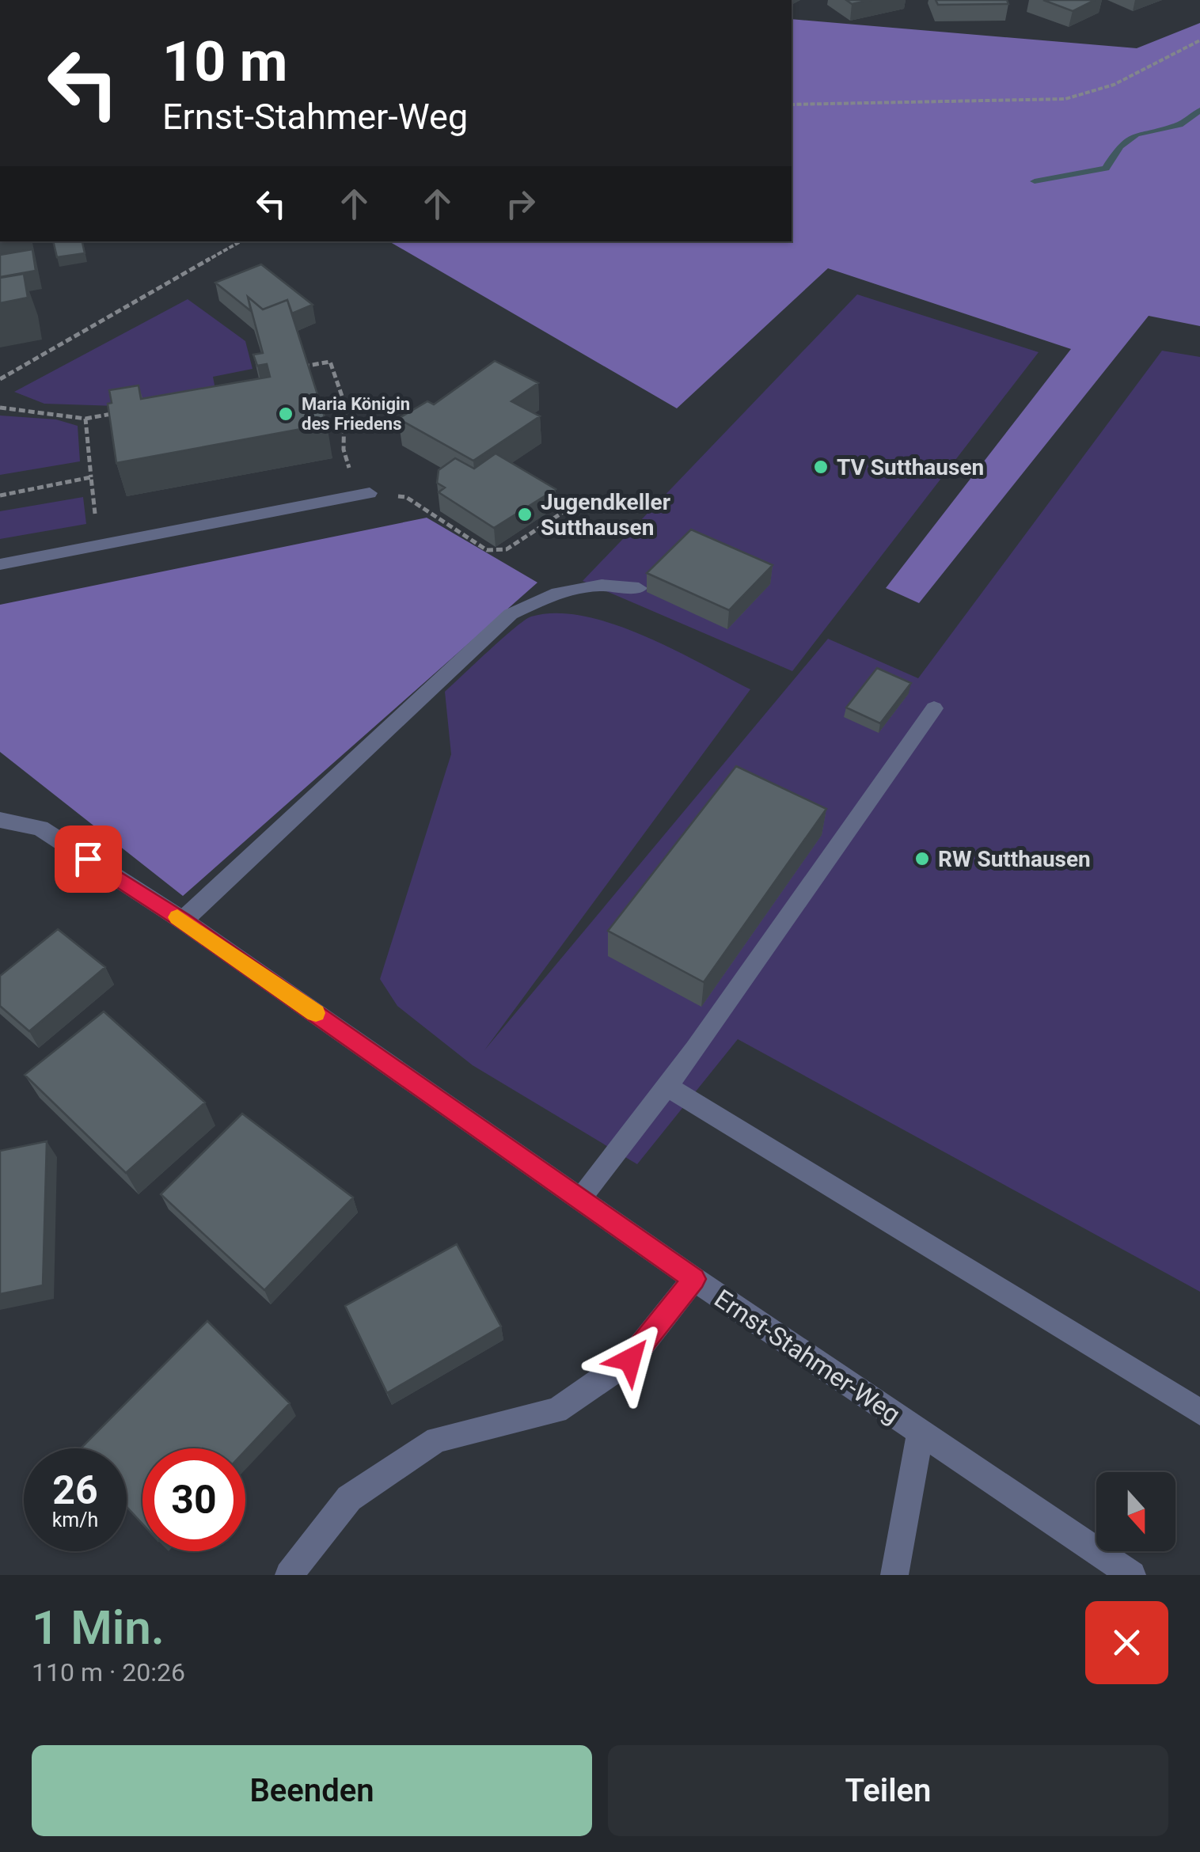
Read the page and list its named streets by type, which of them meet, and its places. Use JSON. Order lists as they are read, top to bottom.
{
  "streets": {
    "street": ["Ernst-Stahmer-Weg"]
  },
  "places": [
    "Maria Königin des Friedens",
    "TV Sutthausen",
    "Jugendkeller Sutthausen",
    "RW Sutthausen"
  ],
  "north": "bottom",
  "page": {
    "turn": ["10 m", "Ernst-Stahmer-Weg"],
    "speed": "26 km/h",
    "limit": "30",
    "heading": ["1 Min.", "110 m · 20:26"],
    "buttons": ["Beenden", "Teilen"]
  }
}
